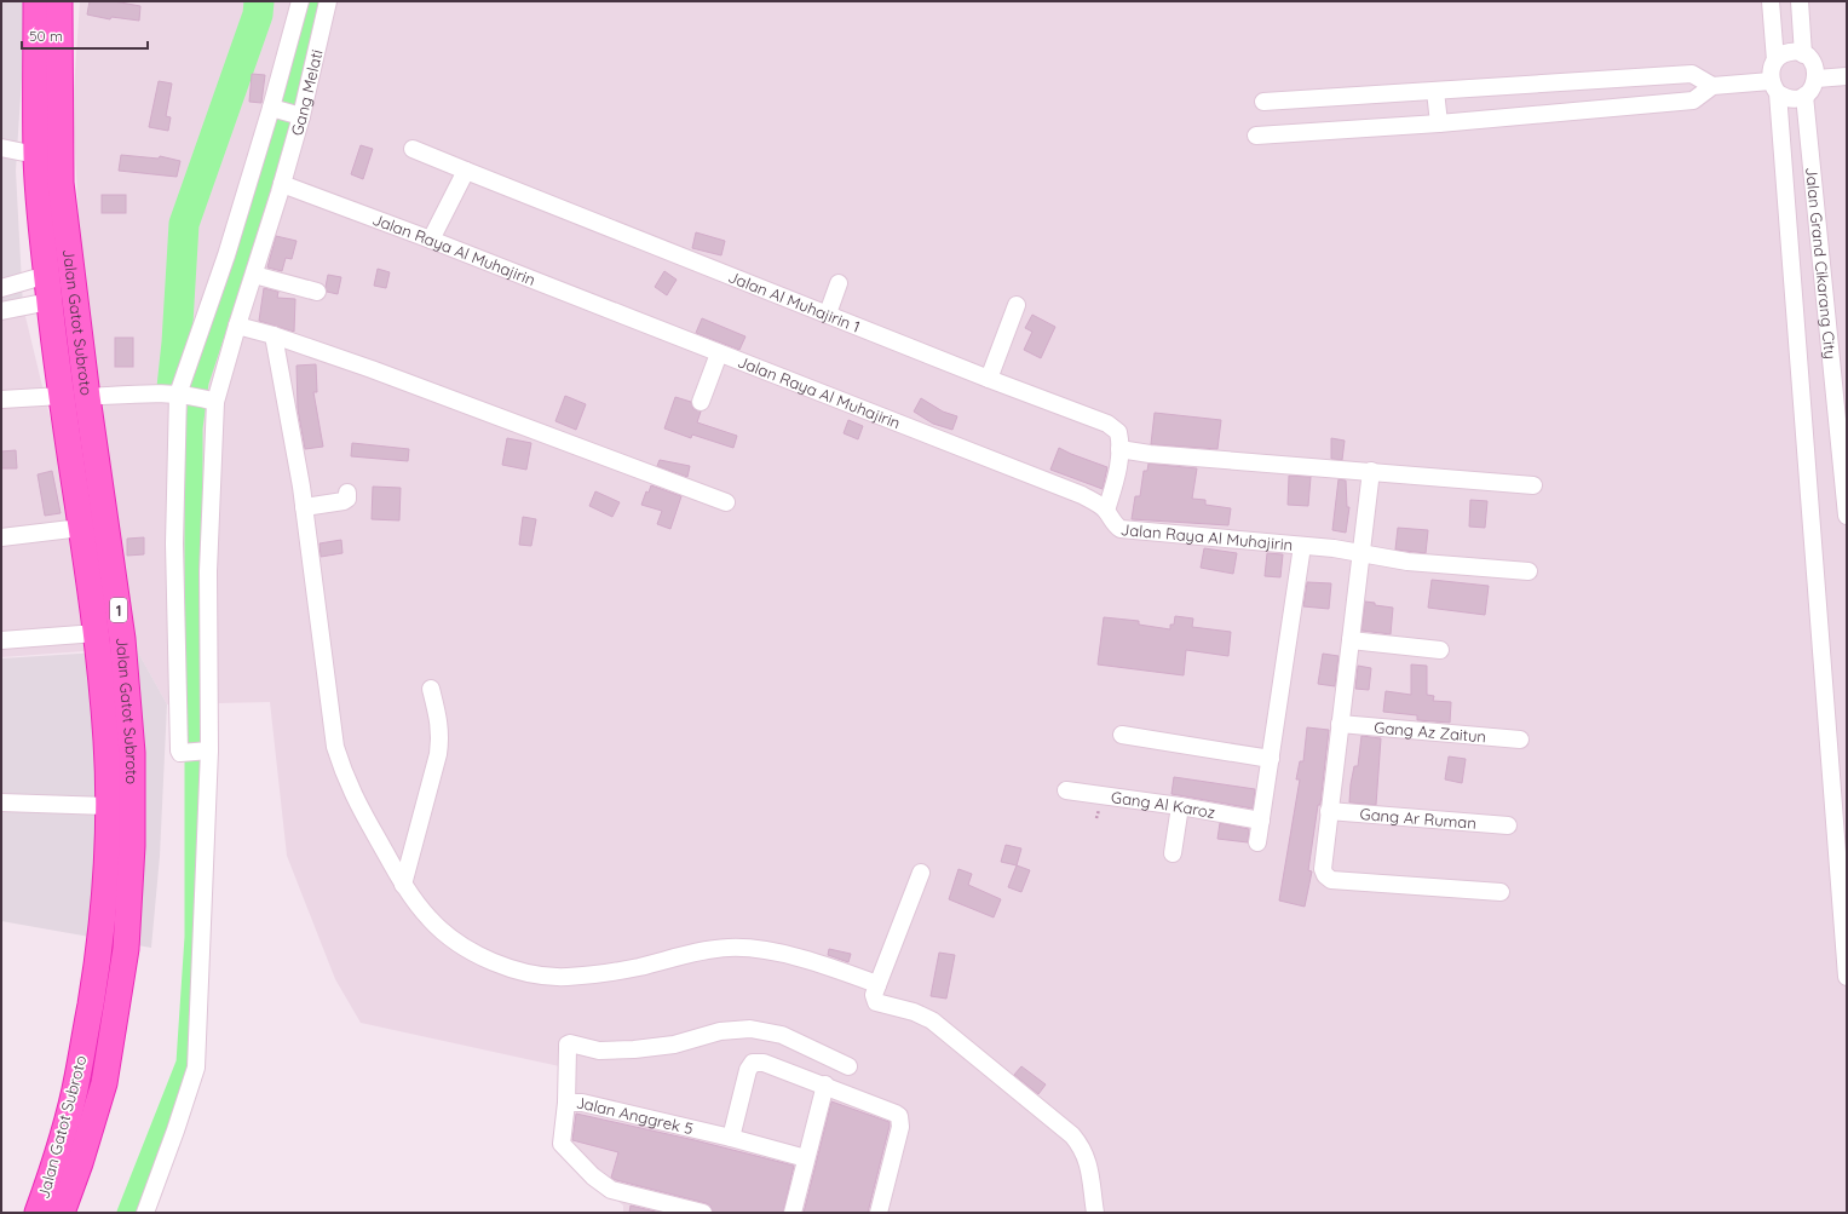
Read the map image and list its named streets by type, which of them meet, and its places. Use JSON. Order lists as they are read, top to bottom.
{
  "streets": {
    "highway": ["Jalan Gatot Subroto", "1"],
    "street": [
      "Gang Melati",
      "Jalan Raya Al Muhajirin",
      "Jalan Grand Cikarang City",
      "Jalan Al Muhajirin 1",
      "Gang Az Zaitun",
      "Gang Al Karoz",
      "Gang Ar Ruman",
      "Jalan Anggrek 5"
    ]
  },
  "crossings": [
    ["Gang Melati", "Jalan Raya Al Muhajirin"],
    ["Jalan Raya Al Muhajirin", "Jalan Al Muhajirin 1"]
  ],
  "scale_bar": "50 m"
}
